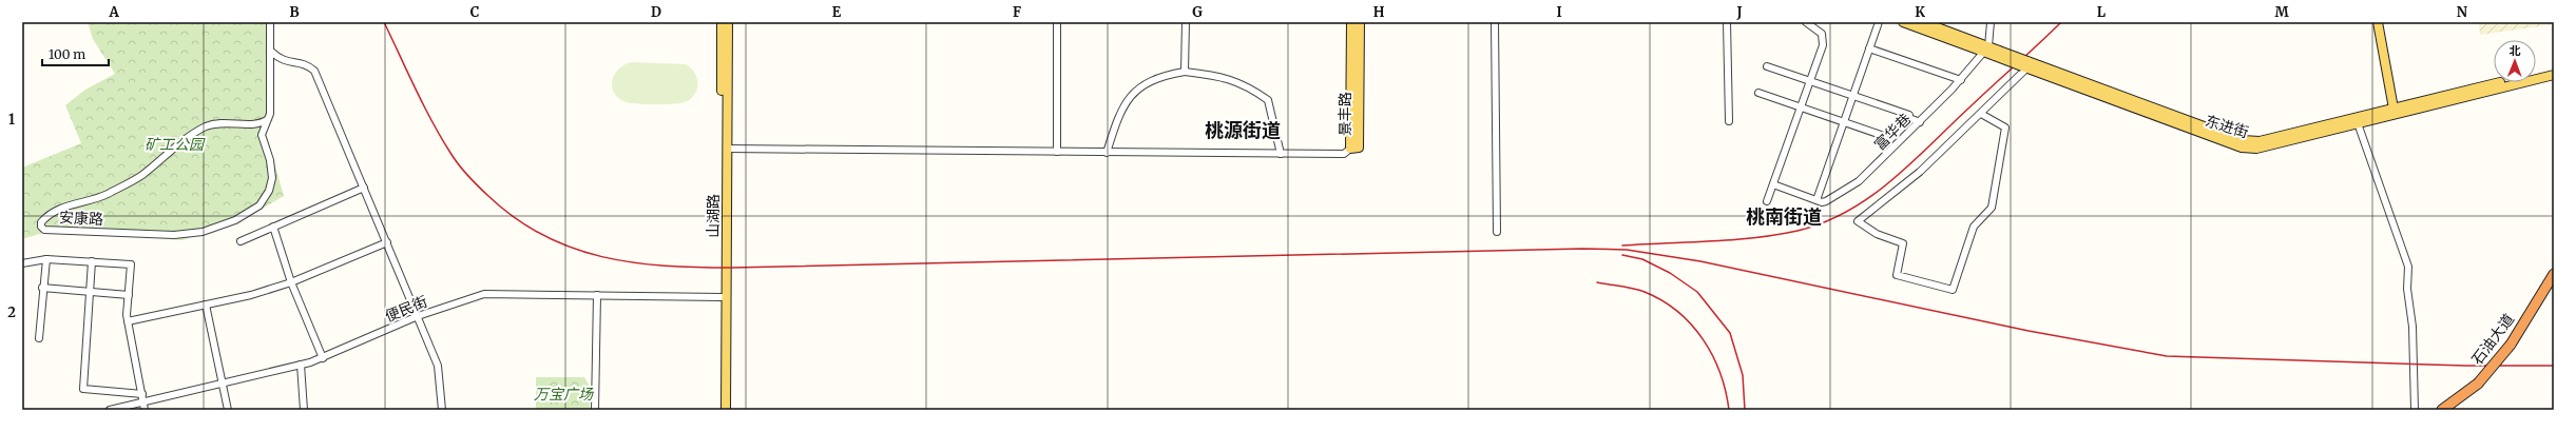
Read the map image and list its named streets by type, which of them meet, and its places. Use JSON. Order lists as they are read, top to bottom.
{
  "streets": {
    "highway": ["石油大道"],
    "main road": ["景丰路", "东进街", "山湖路"],
    "street": ["富华巷", "安康路", "便民街"]
  },
  "crossings": [
    ["东进街", "富华巷"],
    ["山湖路", "便民街"]
  ],
  "districts": ["桃源街道", "桃南街道"],
  "parks": ["矿工公园", "万宝广场"],
  "scale_bar": "100 m",
  "north": "top",
  "grid": {
    "columns": [
      "A",
      "B",
      "C",
      "D",
      "E",
      "F",
      "G",
      "H",
      "I",
      "J",
      "K",
      "L",
      "M",
      "N"
    ],
    "rows": ["1", "2"]
  }
}
